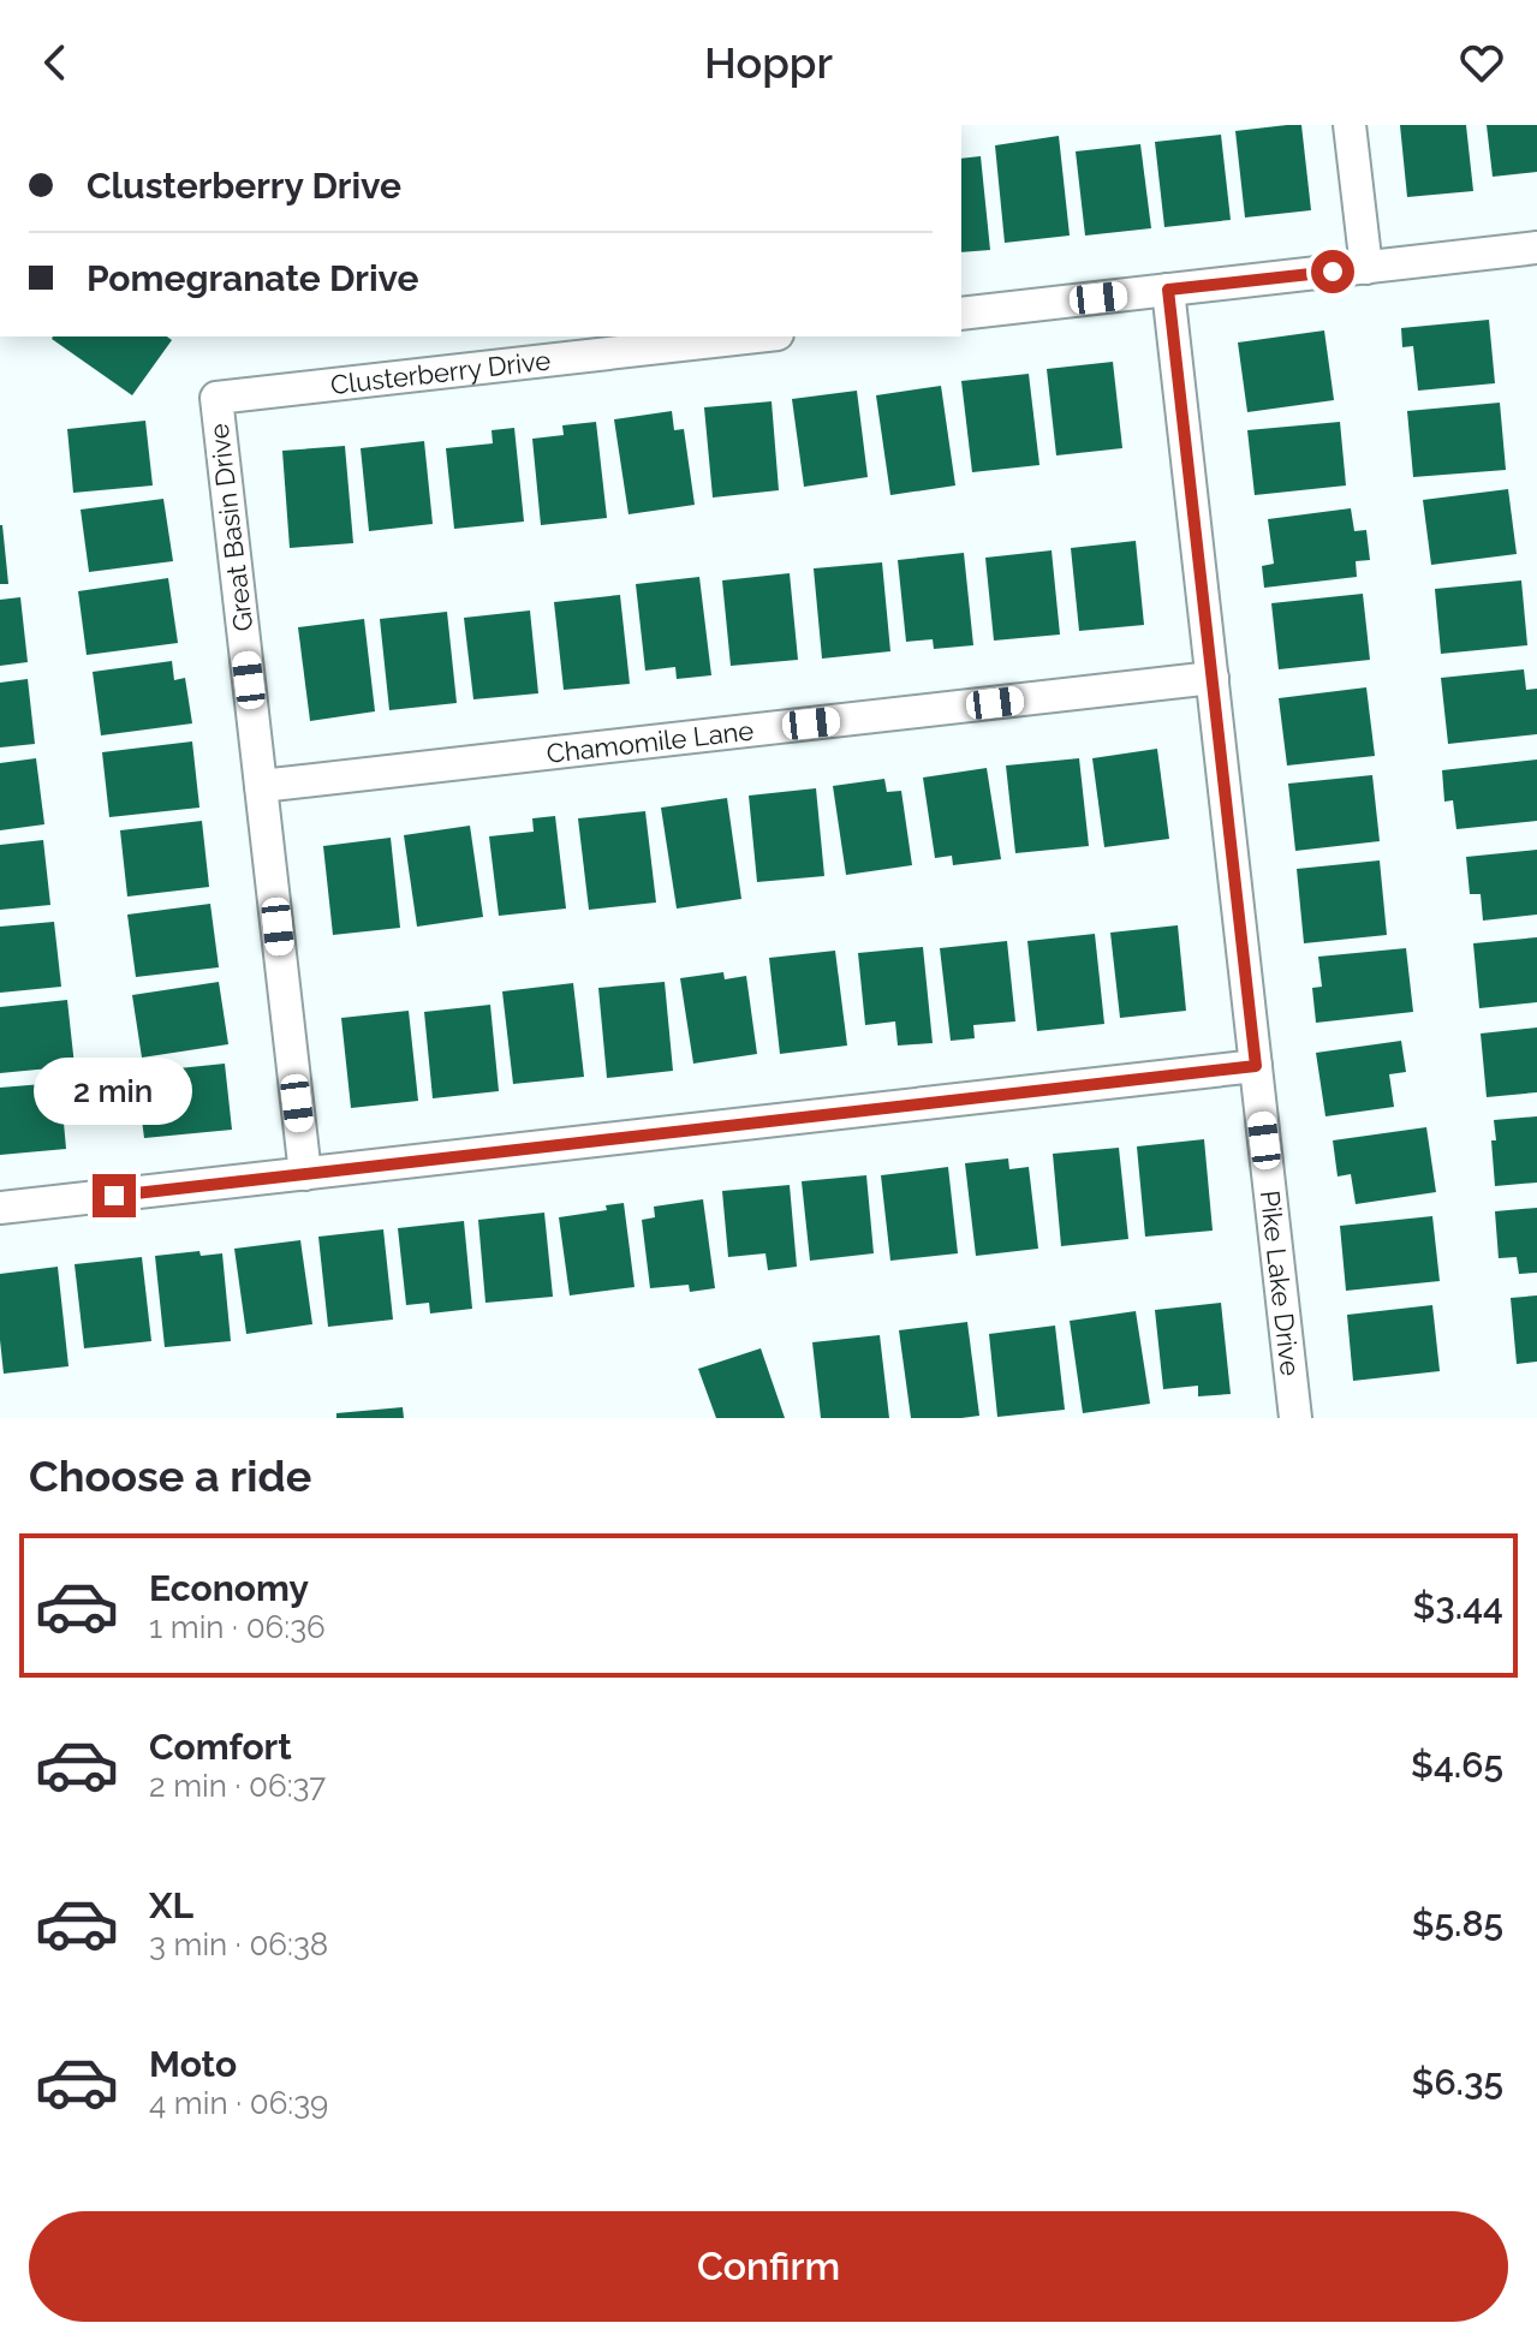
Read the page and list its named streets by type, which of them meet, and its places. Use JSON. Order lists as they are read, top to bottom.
{
  "streets": {
    "street": [
      "Clusterberry Drive",
      "Great Basin Drive",
      "Chamomile Lane",
      "Pike Lake Drive"
    ]
  },
  "crossings": [
    ["Clusterberry Drive", "Great Basin Drive"],
    ["Great Basin Drive", "Chamomile Lane"],
    ["Chamomile Lane", "Pike Lake Drive"]
  ],
  "page": {
    "header": "Hoppr",
    "banner": ["Clusterberry Drive", "Pomegranate Drive"],
    "bubble": "2 min",
    "heading": "Choose a ride",
    "list": [
      {
        "name": "Economy",
        "note": "1 min · 06:36",
        "value": "$3.44"
      },
      {
        "name": "Comfort",
        "note": "2 min · 06:37",
        "value": "$4.65"
      },
      {
        "name": "XL",
        "note": "3 min · 06:38",
        "value": "$5.85"
      },
      {
        "name": "Moto",
        "note": "4 min · 06:39",
        "value": "$6.35"
      }
    ],
    "buttons": "Confirm"
  }
}
